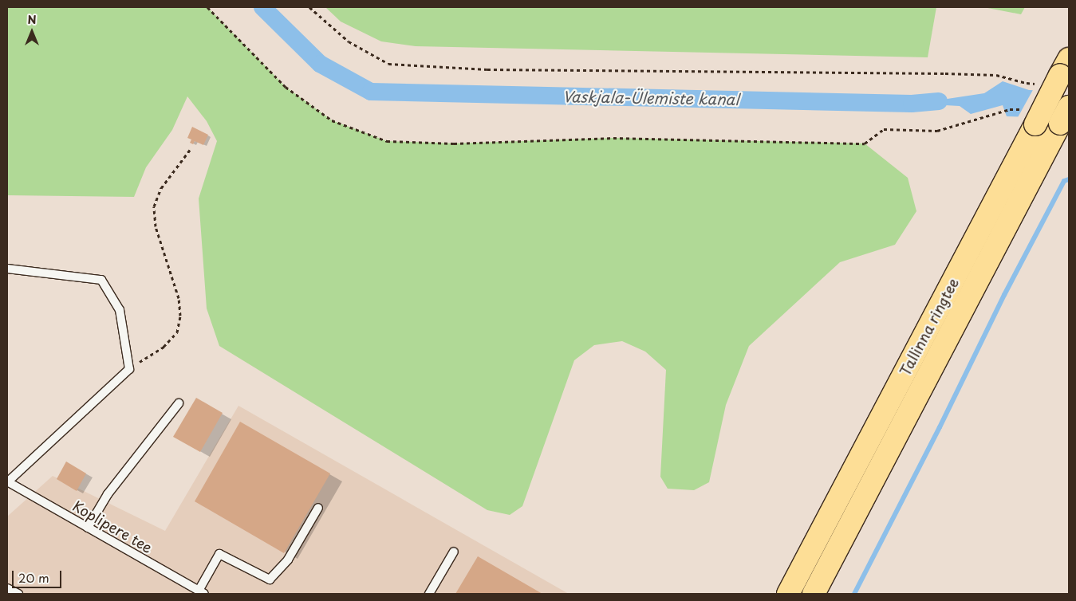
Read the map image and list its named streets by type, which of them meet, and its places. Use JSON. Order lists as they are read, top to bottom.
{
  "streets": {
    "highway": ["Tallinna ringtee"],
    "lane": ["Koplipere tee"]
  },
  "water": ["Vaskjala-Ülemiste kanal"],
  "scale_bar": "20 m",
  "north": "top"
}
